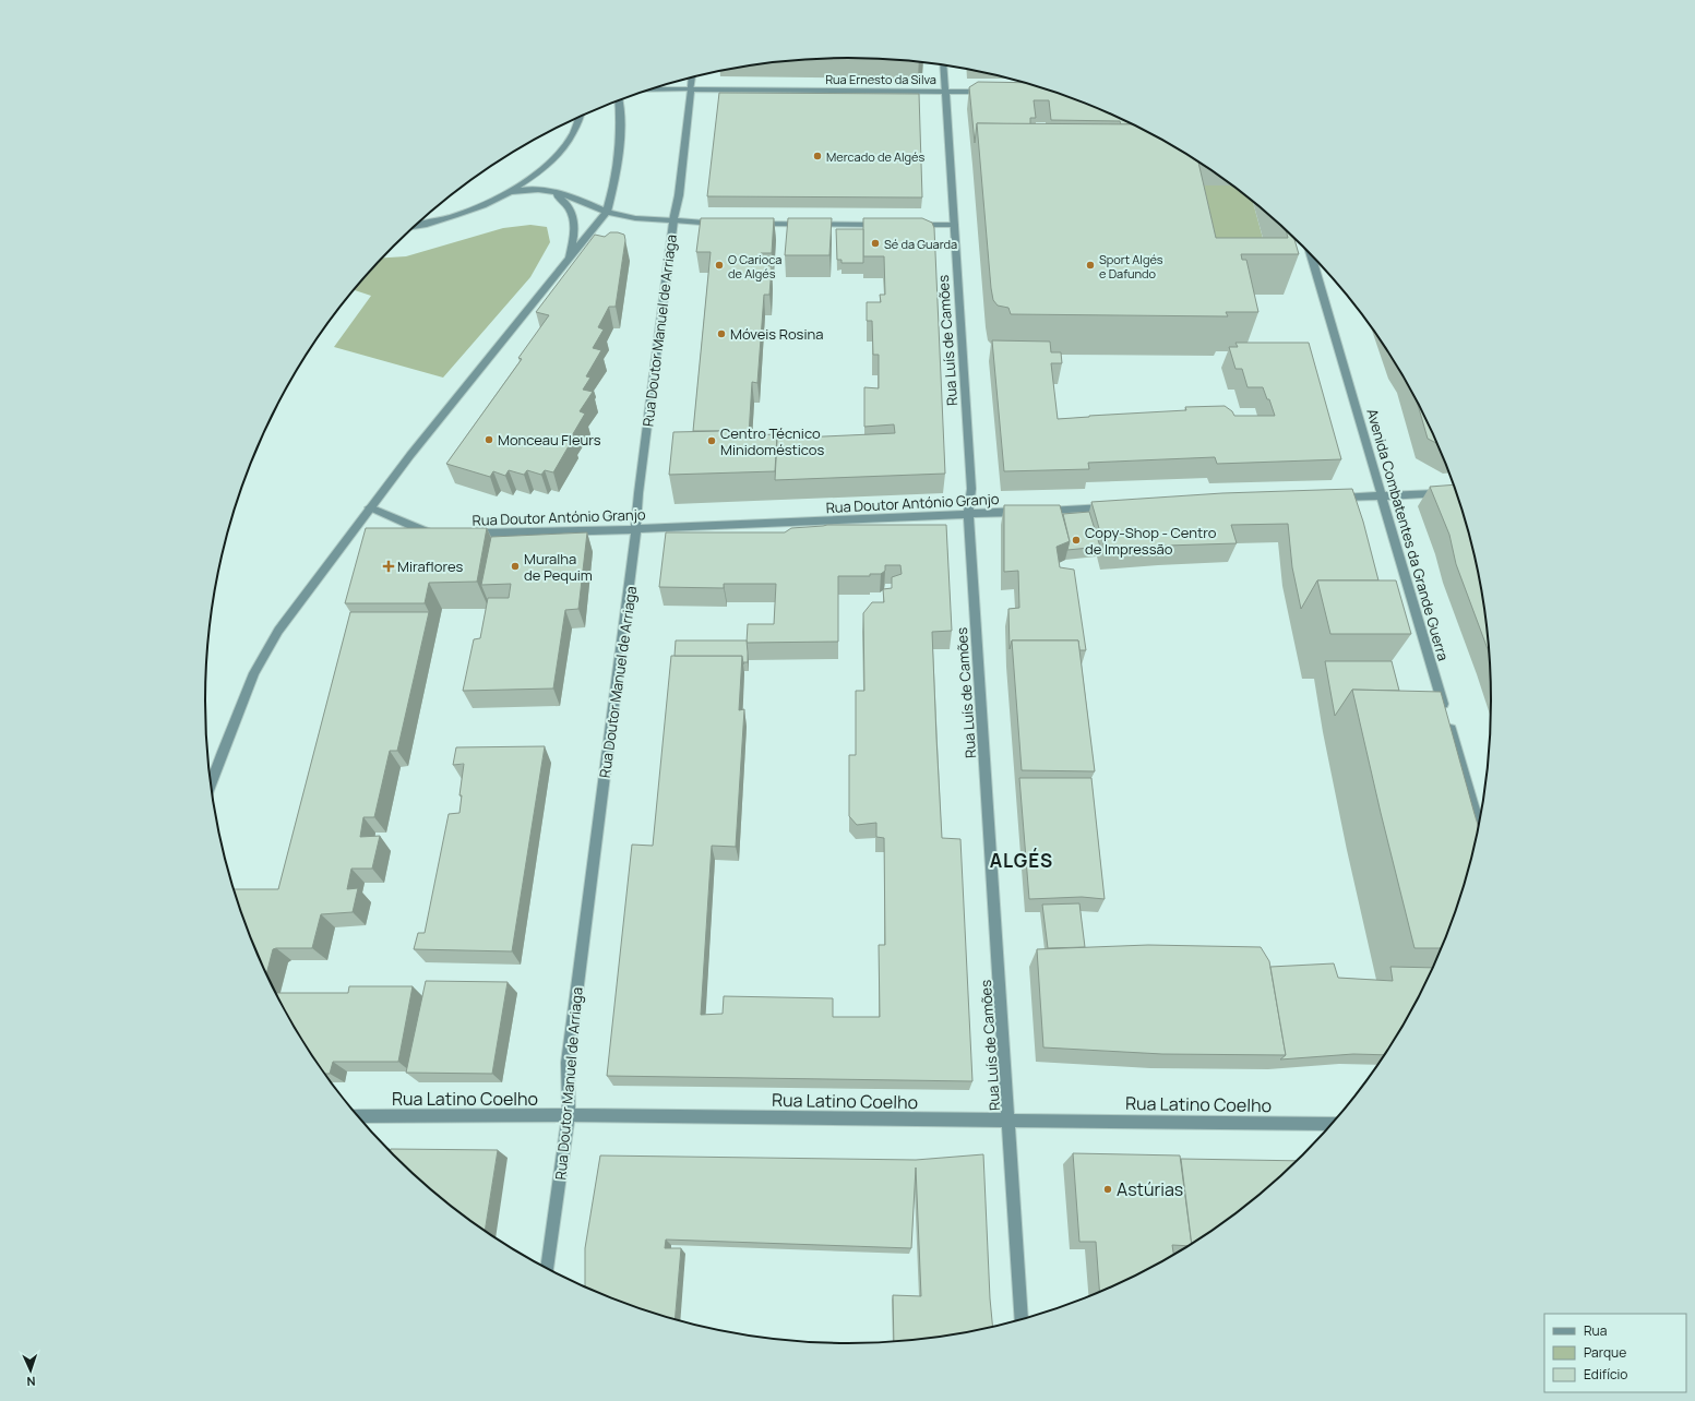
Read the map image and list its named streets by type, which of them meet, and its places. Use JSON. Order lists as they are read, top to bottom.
{
  "streets": {
    "street": [
      "Rua Ernesto da Silva",
      "Rua Doutor Manuel de Arriaga",
      "Rua Luís de Camões",
      "Rua Doutor António Granjo",
      "Avenida Combatentes da Grande Guerra",
      "Rua Latino Coelho"
    ]
  },
  "crossings": [
    ["Rua Ernesto da Silva", "Rua Doutor Manuel de Arriaga"],
    ["Rua Ernesto da Silva", "Rua Luís de Camões"],
    ["Rua Doutor Manuel de Arriaga", "Rua Doutor António Granjo"],
    ["Rua Doutor Manuel de Arriaga", "Rua Latino Coelho"],
    ["Rua Luís de Camões", "Rua Doutor António Granjo"],
    ["Rua Luís de Camões", "Rua Latino Coelho"]
  ],
  "districts": ["ALGÉS"],
  "places": {
    "other": [
      "Mercado de Algés",
      "Sé da Guarda",
      "O Carioca de Algés",
      "Sport Algés e Dafundo",
      "Móveis Rosina",
      "Monceau Fleurs",
      "Centro Técnico Minidomésticos",
      "Copy-Shop - Centro de Impressão",
      "Muralha de Pequim",
      "Astúrias"
    ],
    "health": ["Miraflores"]
  },
  "legend": ["Rua", "Parque", "Edifício"],
  "north": "bottom"
}
